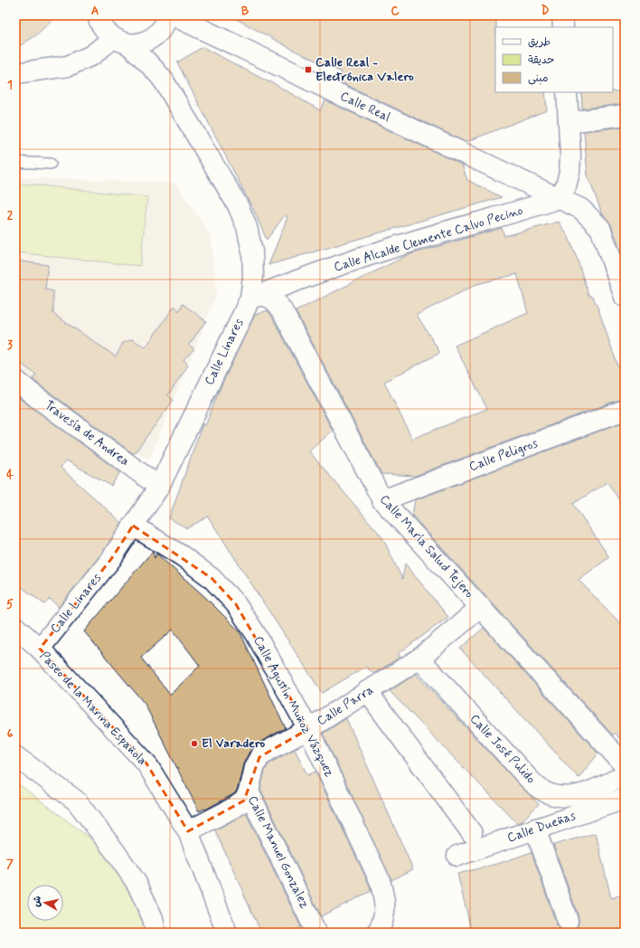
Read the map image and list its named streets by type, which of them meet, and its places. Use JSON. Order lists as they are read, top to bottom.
{
  "streets": {
    "street": [
      "Calle Real",
      "Calle Alcalde Clemente Calvo Pecino",
      "Calle Linares",
      "Travesía de Andrea",
      "Calle Peligros",
      "Calle María Salud Tejero",
      "Calle Parra",
      "Calle Agustín Muñoz Vázquez",
      "Paseo de la Marina Española",
      "Calle José Pulido",
      "Calle Dueñas",
      "Calle Manuel Gonzalez"
    ]
  },
  "crossings": [
    ["Calle Real", "Calle Alcalde Clemente Calvo Pecino"],
    ["Calle Alcalde Clemente Calvo Pecino", "Calle Linares"],
    ["Calle Alcalde Clemente Calvo Pecino", "Calle María Salud Tejero"],
    ["Calle Linares", "Travesía de Andrea"],
    ["Calle Linares", "Calle María Salud Tejero"],
    ["Calle Linares", "Calle Agustín Muñoz Vázquez"],
    ["Calle Linares", "Paseo de la Marina Española"],
    ["Calle Peligros", "Calle María Salud Tejero"],
    ["Calle María Salud Tejero", "Calle Parra"],
    ["Calle Parra", "Calle Agustín Muñoz Vázquez"],
    ["Calle Parra", "Paseo de la Marina Española"],
    ["Calle Parra", "Calle José Pulido"],
    ["Calle Parra", "Calle Manuel Gonzalez"]
  ],
  "places": {
    "transit": ["Calle Real - Electrónica Valero"],
    "other": ["El Varadero"]
  },
  "legend": ["طريق", "حديقة", "مبنى"],
  "north": "left",
  "grid": {
    "columns": [
      "A",
      "B",
      "C",
      "D"
    ],
    "rows": [
      "1",
      "2",
      "3",
      "4",
      "5",
      "6",
      "7"
    ]
  }
}
